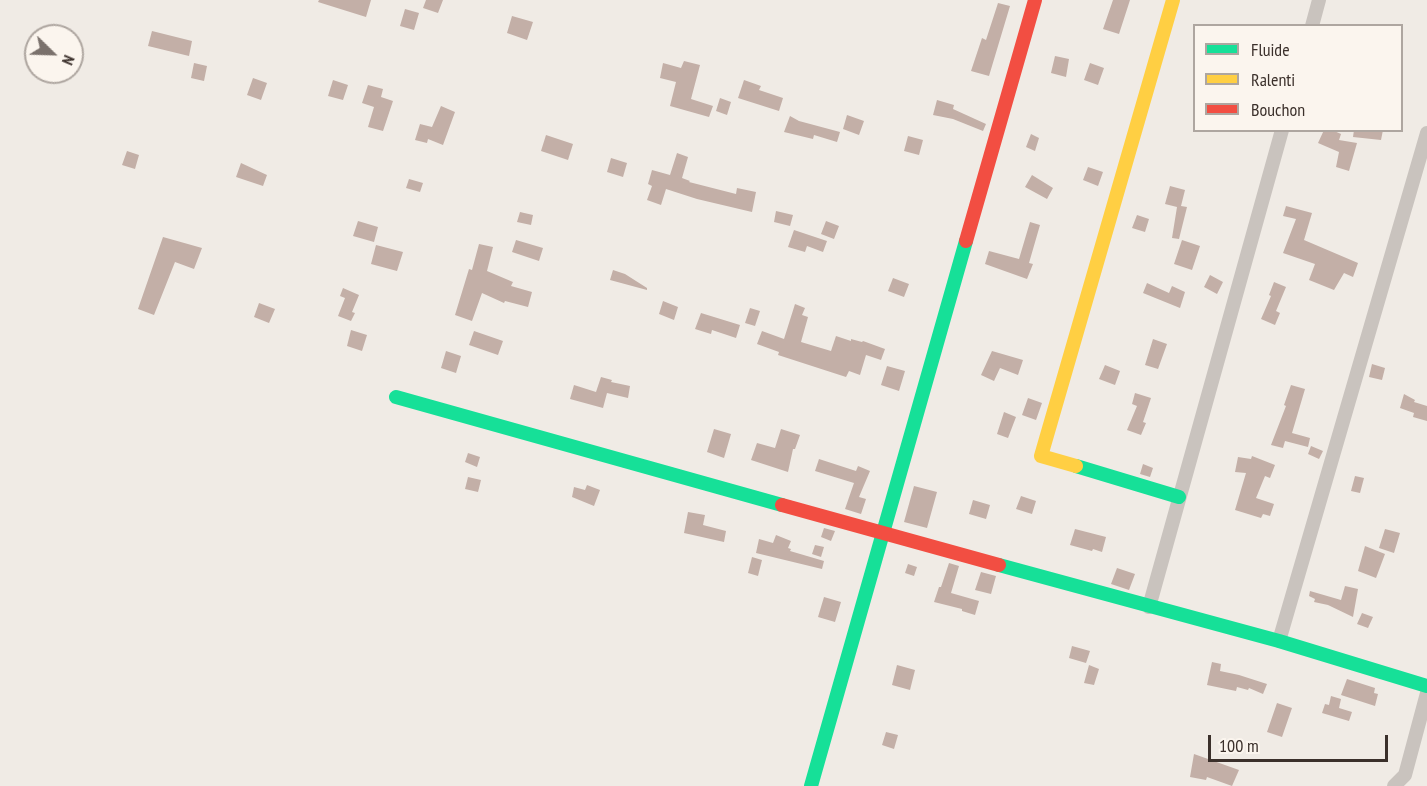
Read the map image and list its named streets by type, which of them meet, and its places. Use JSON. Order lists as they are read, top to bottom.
{
  "legend": ["Fluide", "Ralenti", "Bouchon"],
  "scale_bar": "100 m",
  "north": "bottom right"
}
